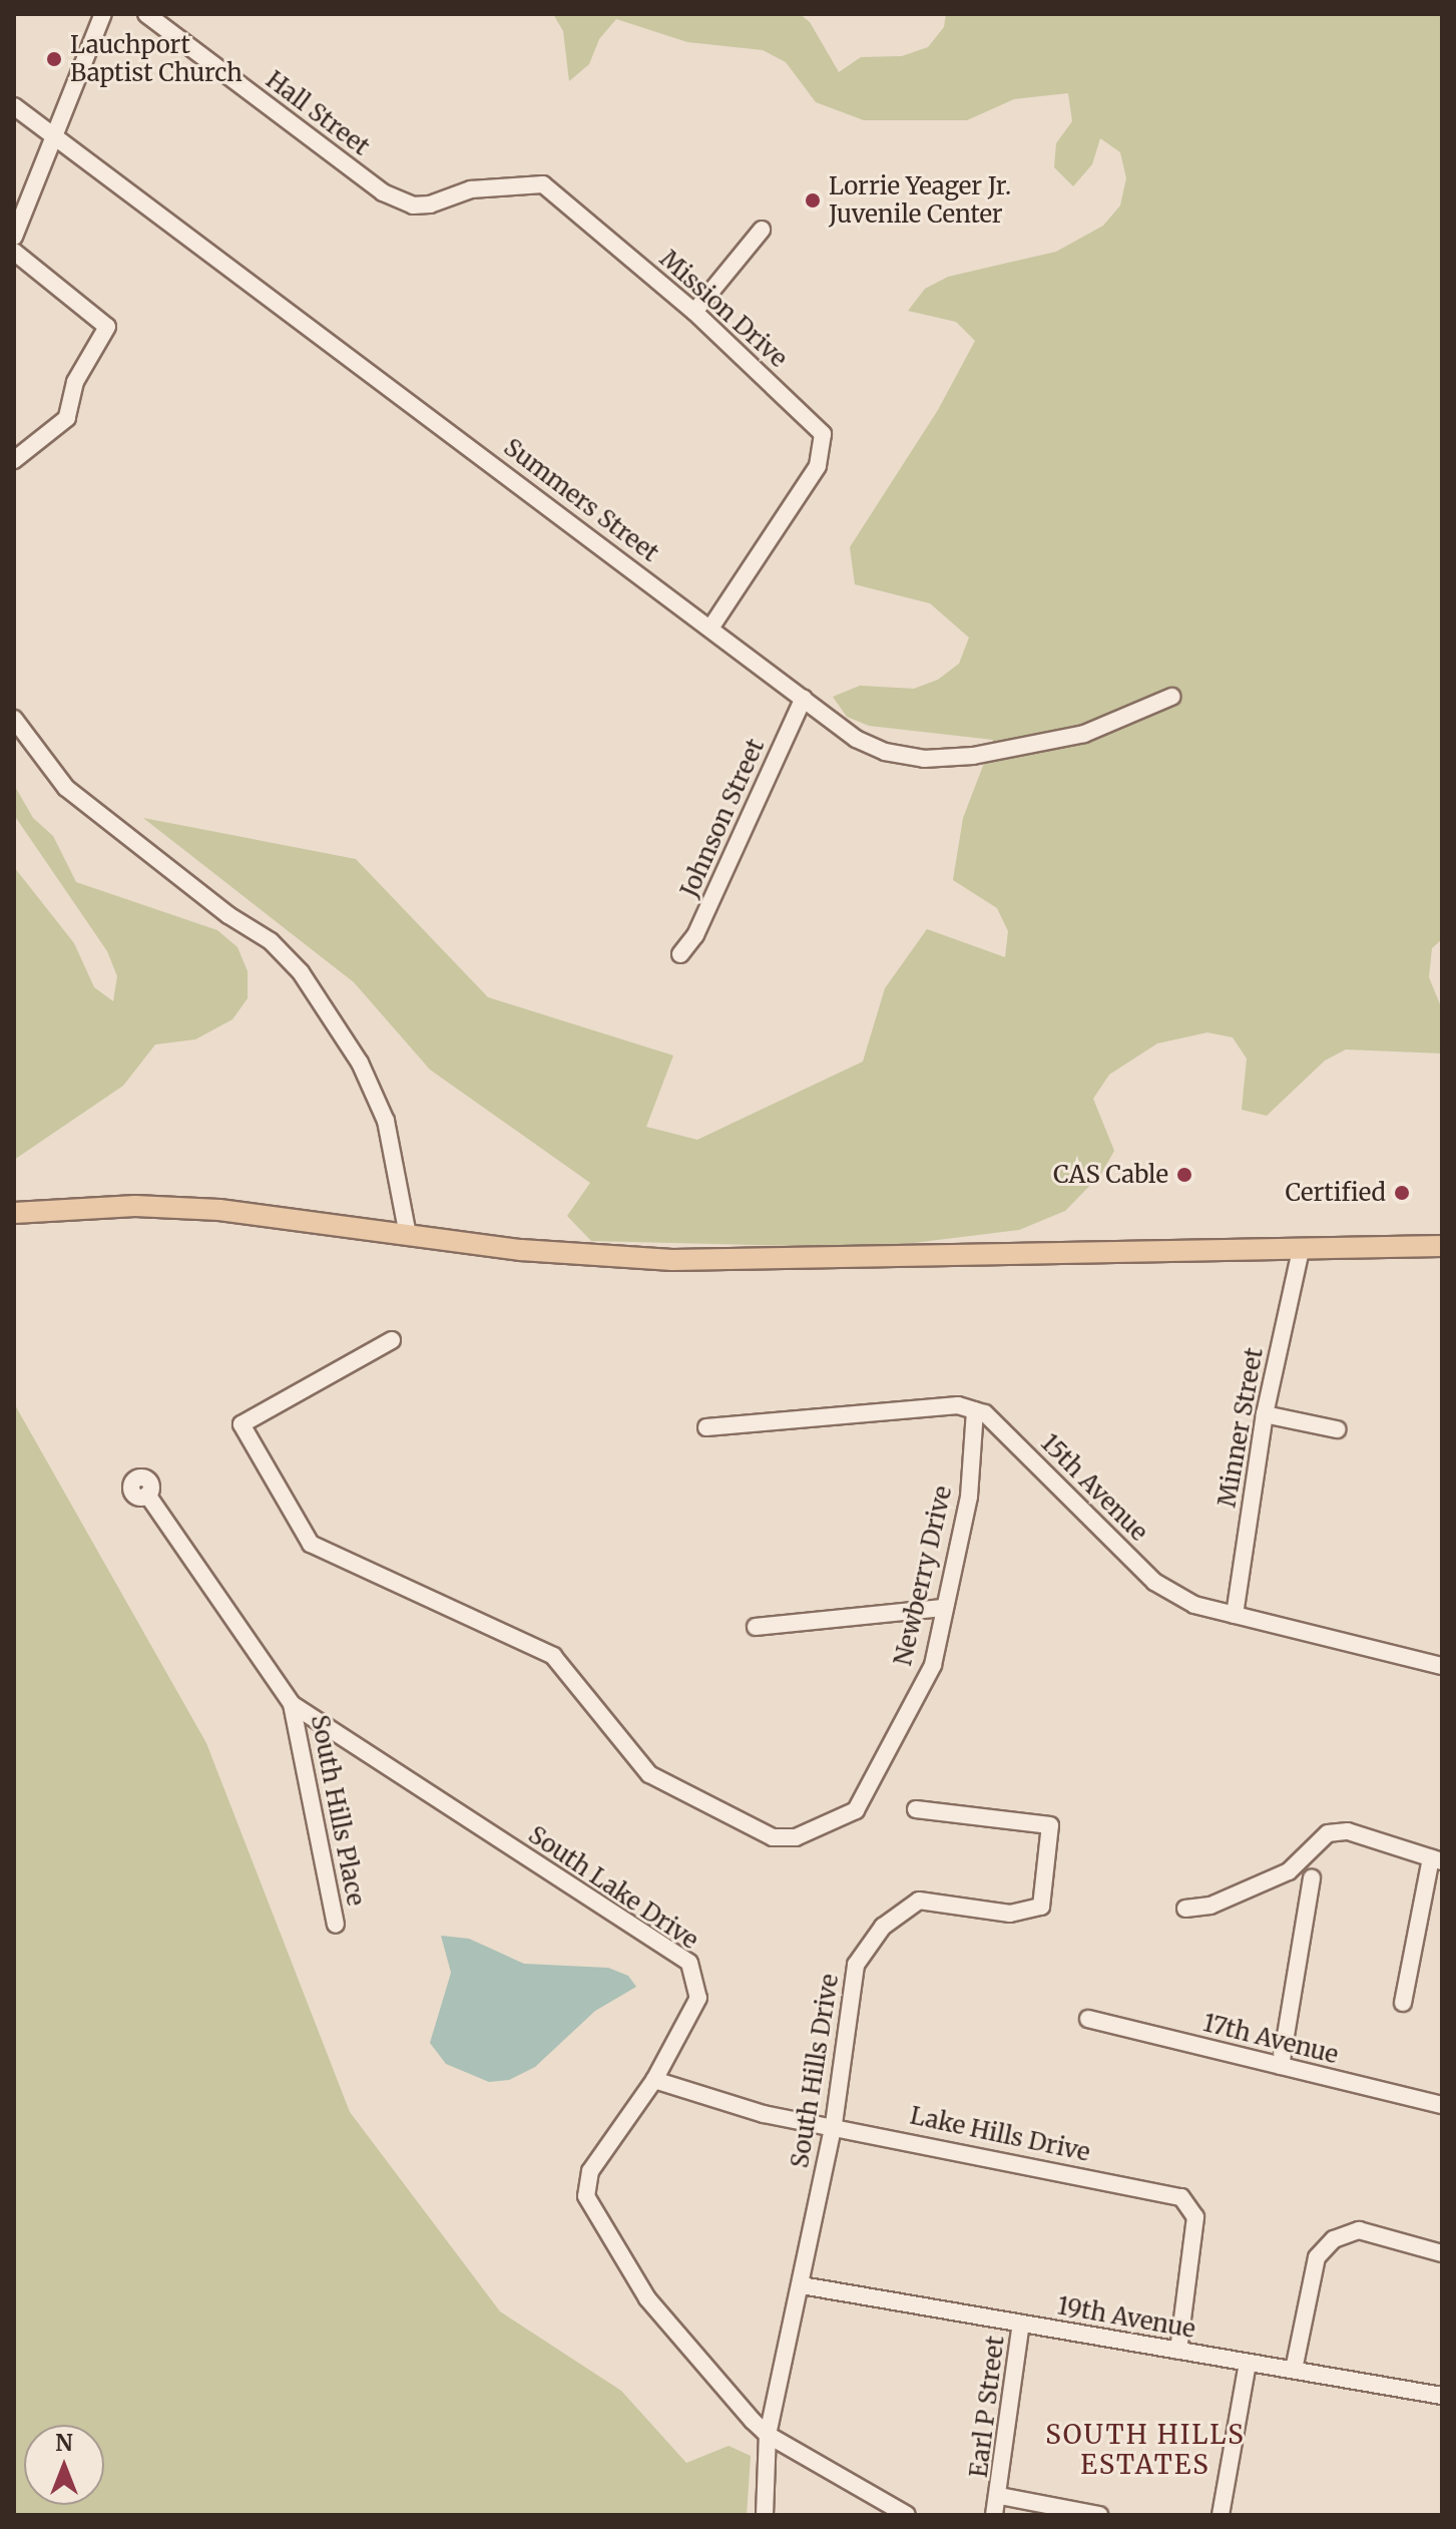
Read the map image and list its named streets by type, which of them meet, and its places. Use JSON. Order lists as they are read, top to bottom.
{
  "streets": {
    "street": [
      "Hall Street",
      "Mission Drive",
      "Summers Street",
      "Johnson Street",
      "Minner Street",
      "15th Avenue",
      "Newberry Drive",
      "South Hills Place",
      "South Lake Drive",
      "17th Avenue",
      "South Hills Drive",
      "Lake Hills Drive",
      "19th Avenue",
      "Earl P Street"
    ]
  },
  "crossings": [
    ["Hall Street", "Mission Drive"],
    ["Mission Drive", "Summers Street"],
    ["Summers Street", "Johnson Street"],
    ["Minner Street", "15th Avenue"],
    ["15th Avenue", "Newberry Drive"],
    ["South Hills Place", "South Lake Drive"],
    ["South Lake Drive", "South Hills Drive"],
    ["South Lake Drive", "Lake Hills Drive"],
    ["South Hills Drive", "Lake Hills Drive"],
    ["South Hills Drive", "19th Avenue"],
    ["Lake Hills Drive", "19th Avenue"],
    ["19th Avenue", "Earl P Street"]
  ],
  "districts": ["SOUTH HILLS ESTATES"],
  "places": [
    "Lauchport Baptist Church",
    "Lorrie Yeager Jr. Juvenile Center",
    "CAS Cable",
    "Certified"
  ],
  "north": "top"
}
